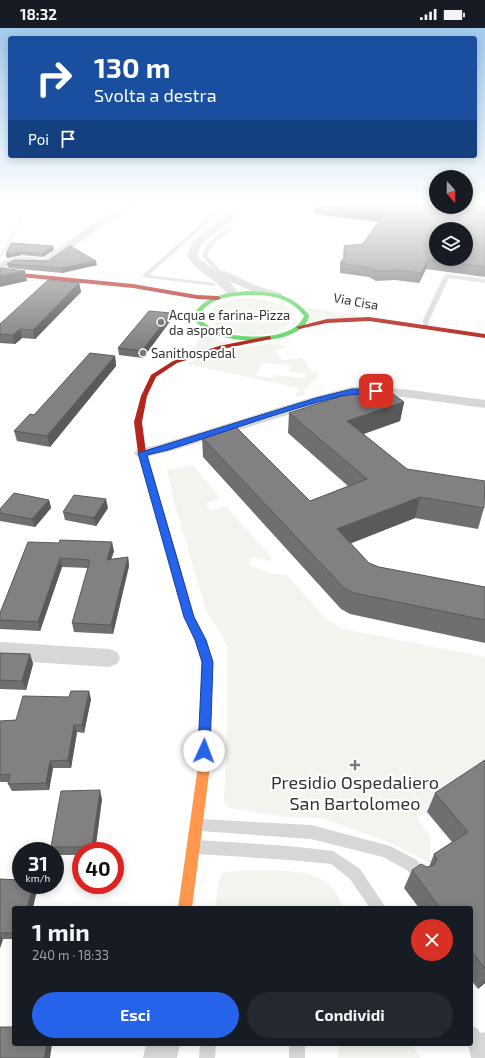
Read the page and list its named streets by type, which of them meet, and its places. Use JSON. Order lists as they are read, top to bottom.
{
  "streets": {
    "street": ["Via Cisa"]
  },
  "places": {
    "other": ["Acqua e farina-Pizza da asporto", "Sanithospedal"],
    "health": ["Presidio Ospedaliero San Bartolomeo"]
  },
  "north": "bottom",
  "page": {
    "status": "18:32",
    "turn": ["130 m", "Svolta a destra"],
    "then": "Poi",
    "speed": "31 km/h",
    "limit": "40",
    "heading": ["1 min", "240 m · 18:33"],
    "buttons": ["Esci", "Condividi"]
  }
}
